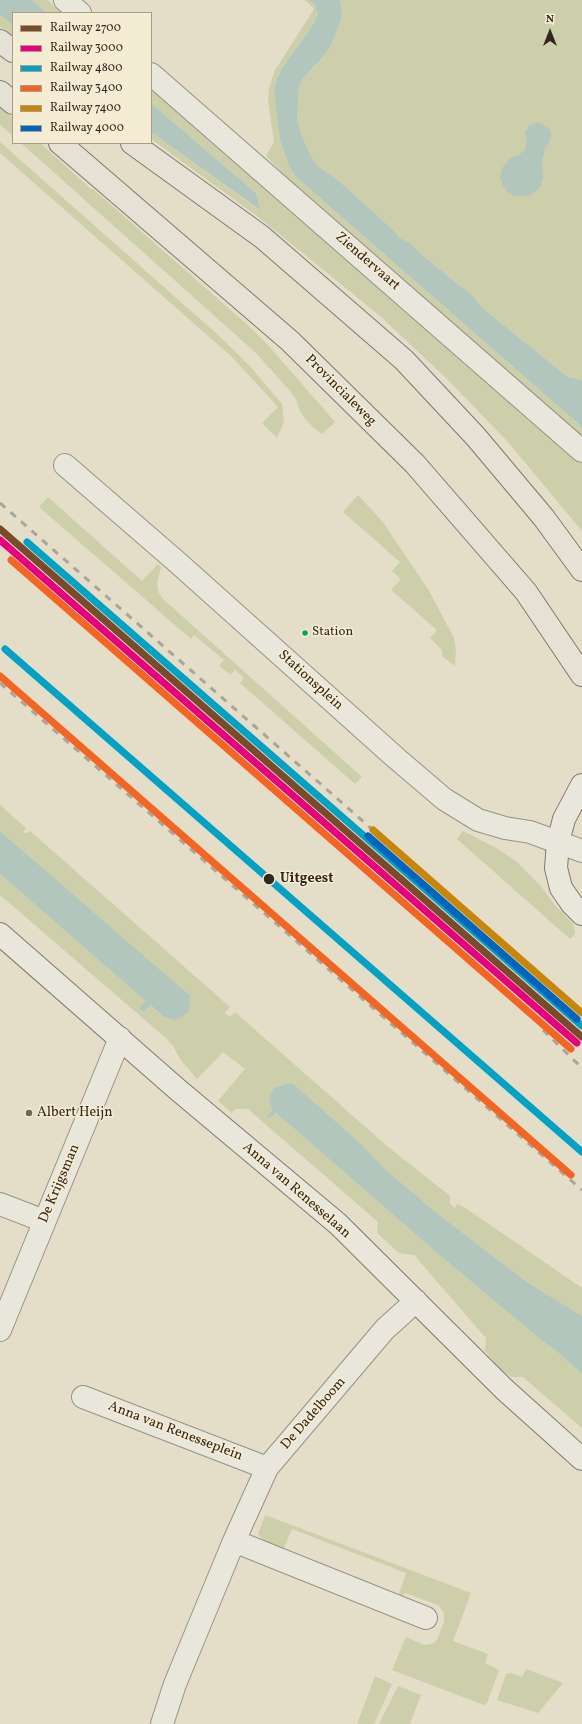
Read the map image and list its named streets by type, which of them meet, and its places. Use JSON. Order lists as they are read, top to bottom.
{
  "streets": {
    "main road": ["Provincialeweg"],
    "street": [
      "Ziendervaart",
      "Stationsplein",
      "De Krijgsman",
      "Anna van Renesselaan",
      "De Dadelboom",
      "Anna van Renesseplein"
    ]
  },
  "crossings": [
    ["De Krijgsman", "Anna van Renesselaan"],
    ["Anna van Renesselaan", "De Dadelboom"],
    ["De Dadelboom", "Anna van Renesseplein"]
  ],
  "places": ["Station", "Uitgeest", "Albert Heijn"],
  "lines": [
    "rail line 2700",
    "rail line 3000",
    "rail line 4800",
    "rail line 3400",
    "rail line 7400",
    "rail line 4000"
  ],
  "legend": [
    "Railway 2700",
    "Railway 3000",
    "Railway 4800",
    "Railway 3400",
    "Railway 7400",
    "Railway 4000"
  ],
  "north": "top"
}
